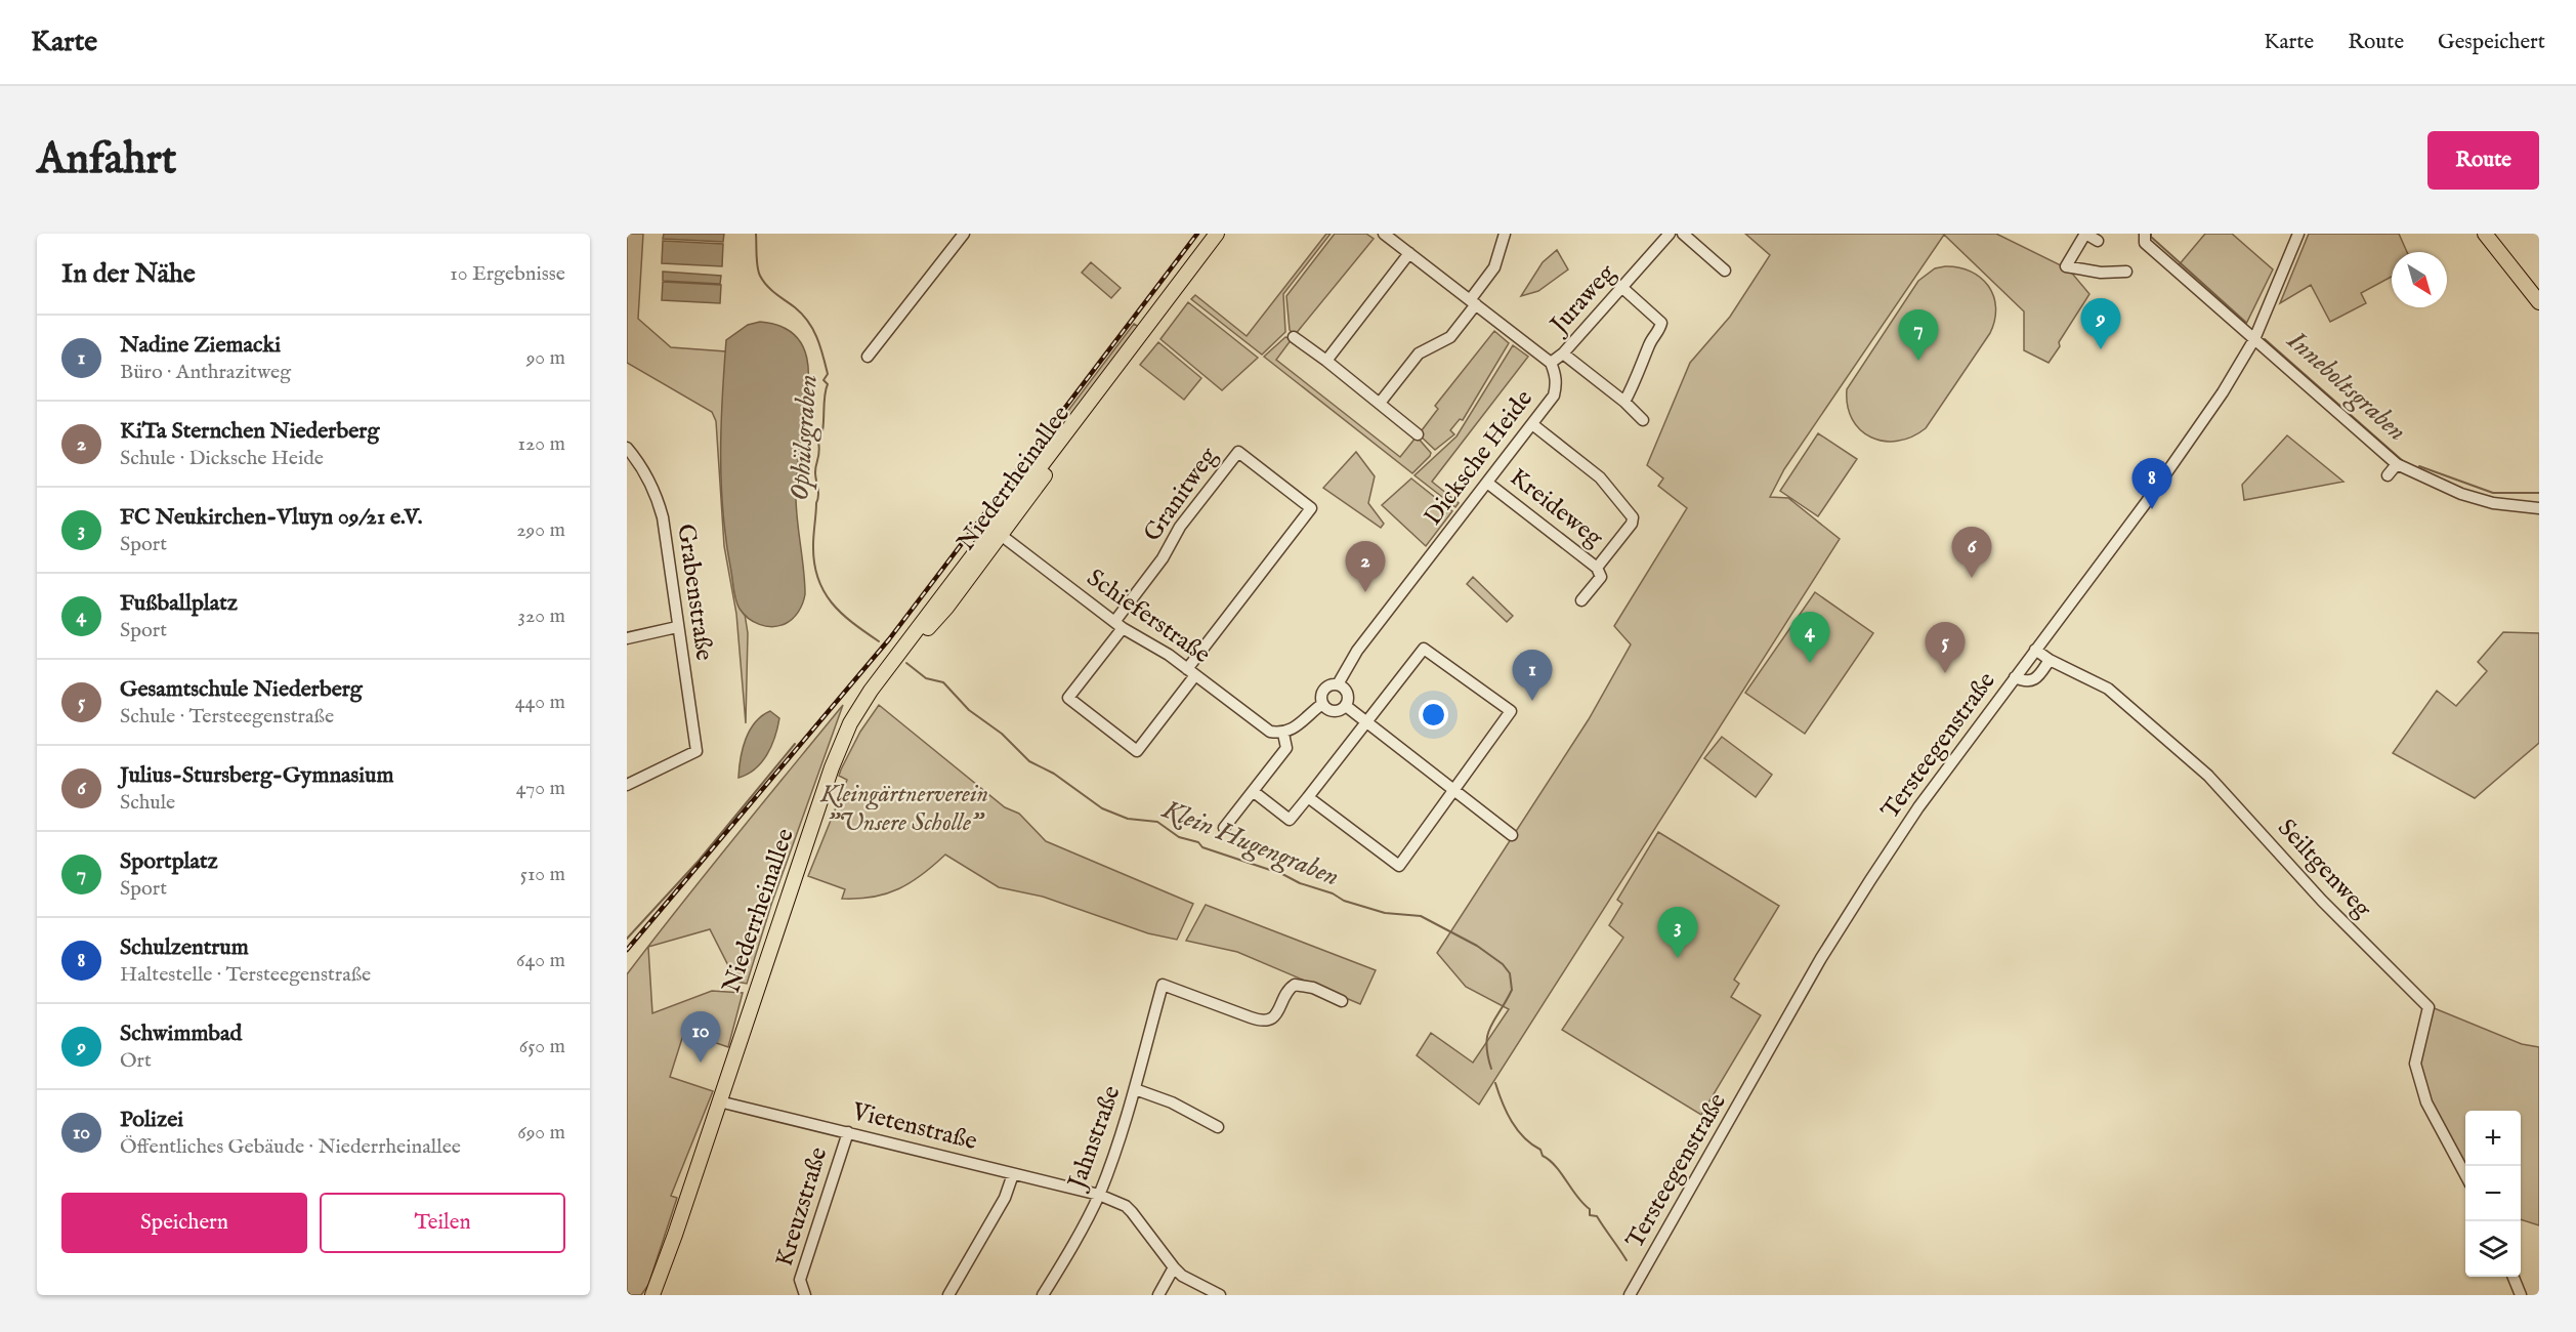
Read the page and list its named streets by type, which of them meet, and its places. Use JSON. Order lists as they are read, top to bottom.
{
  "streets": {
    "main road": ["Niederrheinallee"],
    "street": [
      "Juraweg",
      "Dicksche Heide",
      "Granitweg",
      "Kreideweg",
      "Grabenstraße",
      "Schieferstraße",
      "Tersteegenstraße",
      "Seiltgenweg",
      "Vietenstraße",
      "Jahnstraße",
      "Kreuzstraße"
    ]
  },
  "crossings": [
    ["Juraweg", "Dicksche Heide"],
    ["Dicksche Heide", "Kreideweg"],
    ["Niederrheinallee", "Schieferstraße"],
    ["Niederrheinallee", "Vietenstraße"],
    ["Granitweg", "Schieferstraße"],
    ["Tersteegenstraße", "Seiltgenweg"],
    ["Vietenstraße", "Jahnstraße"],
    ["Vietenstraße", "Kreuzstraße"]
  ],
  "water": ["Inneboltsgraben", "Ophülsgraben", "Klein Hugengraben"],
  "parks": ["Kleingärtnerverein \"Unsere Scholle\""],
  "north": "bottom right",
  "page": {
    "header": "Karte",
    "nav": ["Karte", "Route", "Gespeichert"],
    "buttons": [
      "Route",
      ["Speichern", "Teilen"]
    ],
    "title": "Anfahrt",
    "heading": ["In der Nähe", "10 Ergebnisse"],
    "pins": [
      "9",
      "7",
      "8",
      "6",
      "2",
      "4",
      "5",
      "1",
      "3",
      "10"
    ],
    "list": [
      {
        "mark": "1",
        "name": "Nadine Ziemacki",
        "note": "Büro · Anthrazitweg",
        "value": "90 m"
      },
      {
        "mark": "2",
        "name": "KiTa Sternchen Niederberg",
        "note": "Schule · Dicksche Heide",
        "value": "120 m"
      },
      {
        "mark": "3",
        "name": "FC Neukirchen-Vluyn 09/21 e.V.",
        "note": "Sport",
        "value": "290 m"
      },
      {
        "mark": "4",
        "name": "Fußballplatz",
        "note": "Sport",
        "value": "320 m"
      },
      {
        "mark": "5",
        "name": "Gesamtschule Niederberg",
        "note": "Schule · Tersteegenstraße",
        "value": "440 m"
      },
      {
        "mark": "6",
        "name": "Julius-Stursberg-Gymnasium",
        "note": "Schule",
        "value": "470 m"
      },
      {
        "mark": "7",
        "name": "Sportplatz",
        "note": "Sport",
        "value": "510 m"
      },
      {
        "mark": "8",
        "name": "Schulzentrum",
        "note": "Haltestelle · Tersteegenstraße",
        "value": "640 m"
      },
      {
        "mark": "9",
        "name": "Schwimmbad",
        "note": "Ort",
        "value": "650 m"
      },
      {
        "mark": "10",
        "name": "Polizei",
        "note": "Öffentliches Gebäude · Niederrheinallee",
        "value": "690 m"
      }
    ],
    "map_buttons": ["+", "−"]
  }
}
